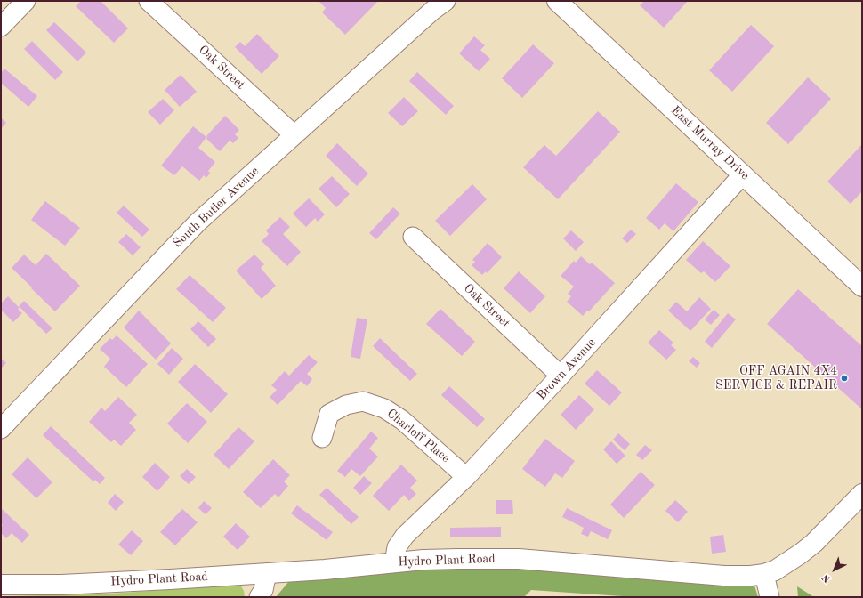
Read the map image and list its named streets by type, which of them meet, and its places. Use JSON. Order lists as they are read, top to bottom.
{
  "streets": {
    "main road": ["East Murray Drive", "Hydro Plant Road"],
    "street": [
      "Oak Street",
      "South Butler Avenue",
      "Brown Avenue",
      "Charloff Place"
    ]
  },
  "crossings": [
    ["Oak Street", "South Butler Avenue"],
    ["Oak Street", "Brown Avenue"],
    ["East Murray Drive", "Brown Avenue"],
    ["Brown Avenue", "Charloff Place"],
    ["Brown Avenue", "Hydro Plant Road"]
  ],
  "places": ["OFF AGAIN 4X4 SERVICE & REPAIR"],
  "north": "bottom left"
}
